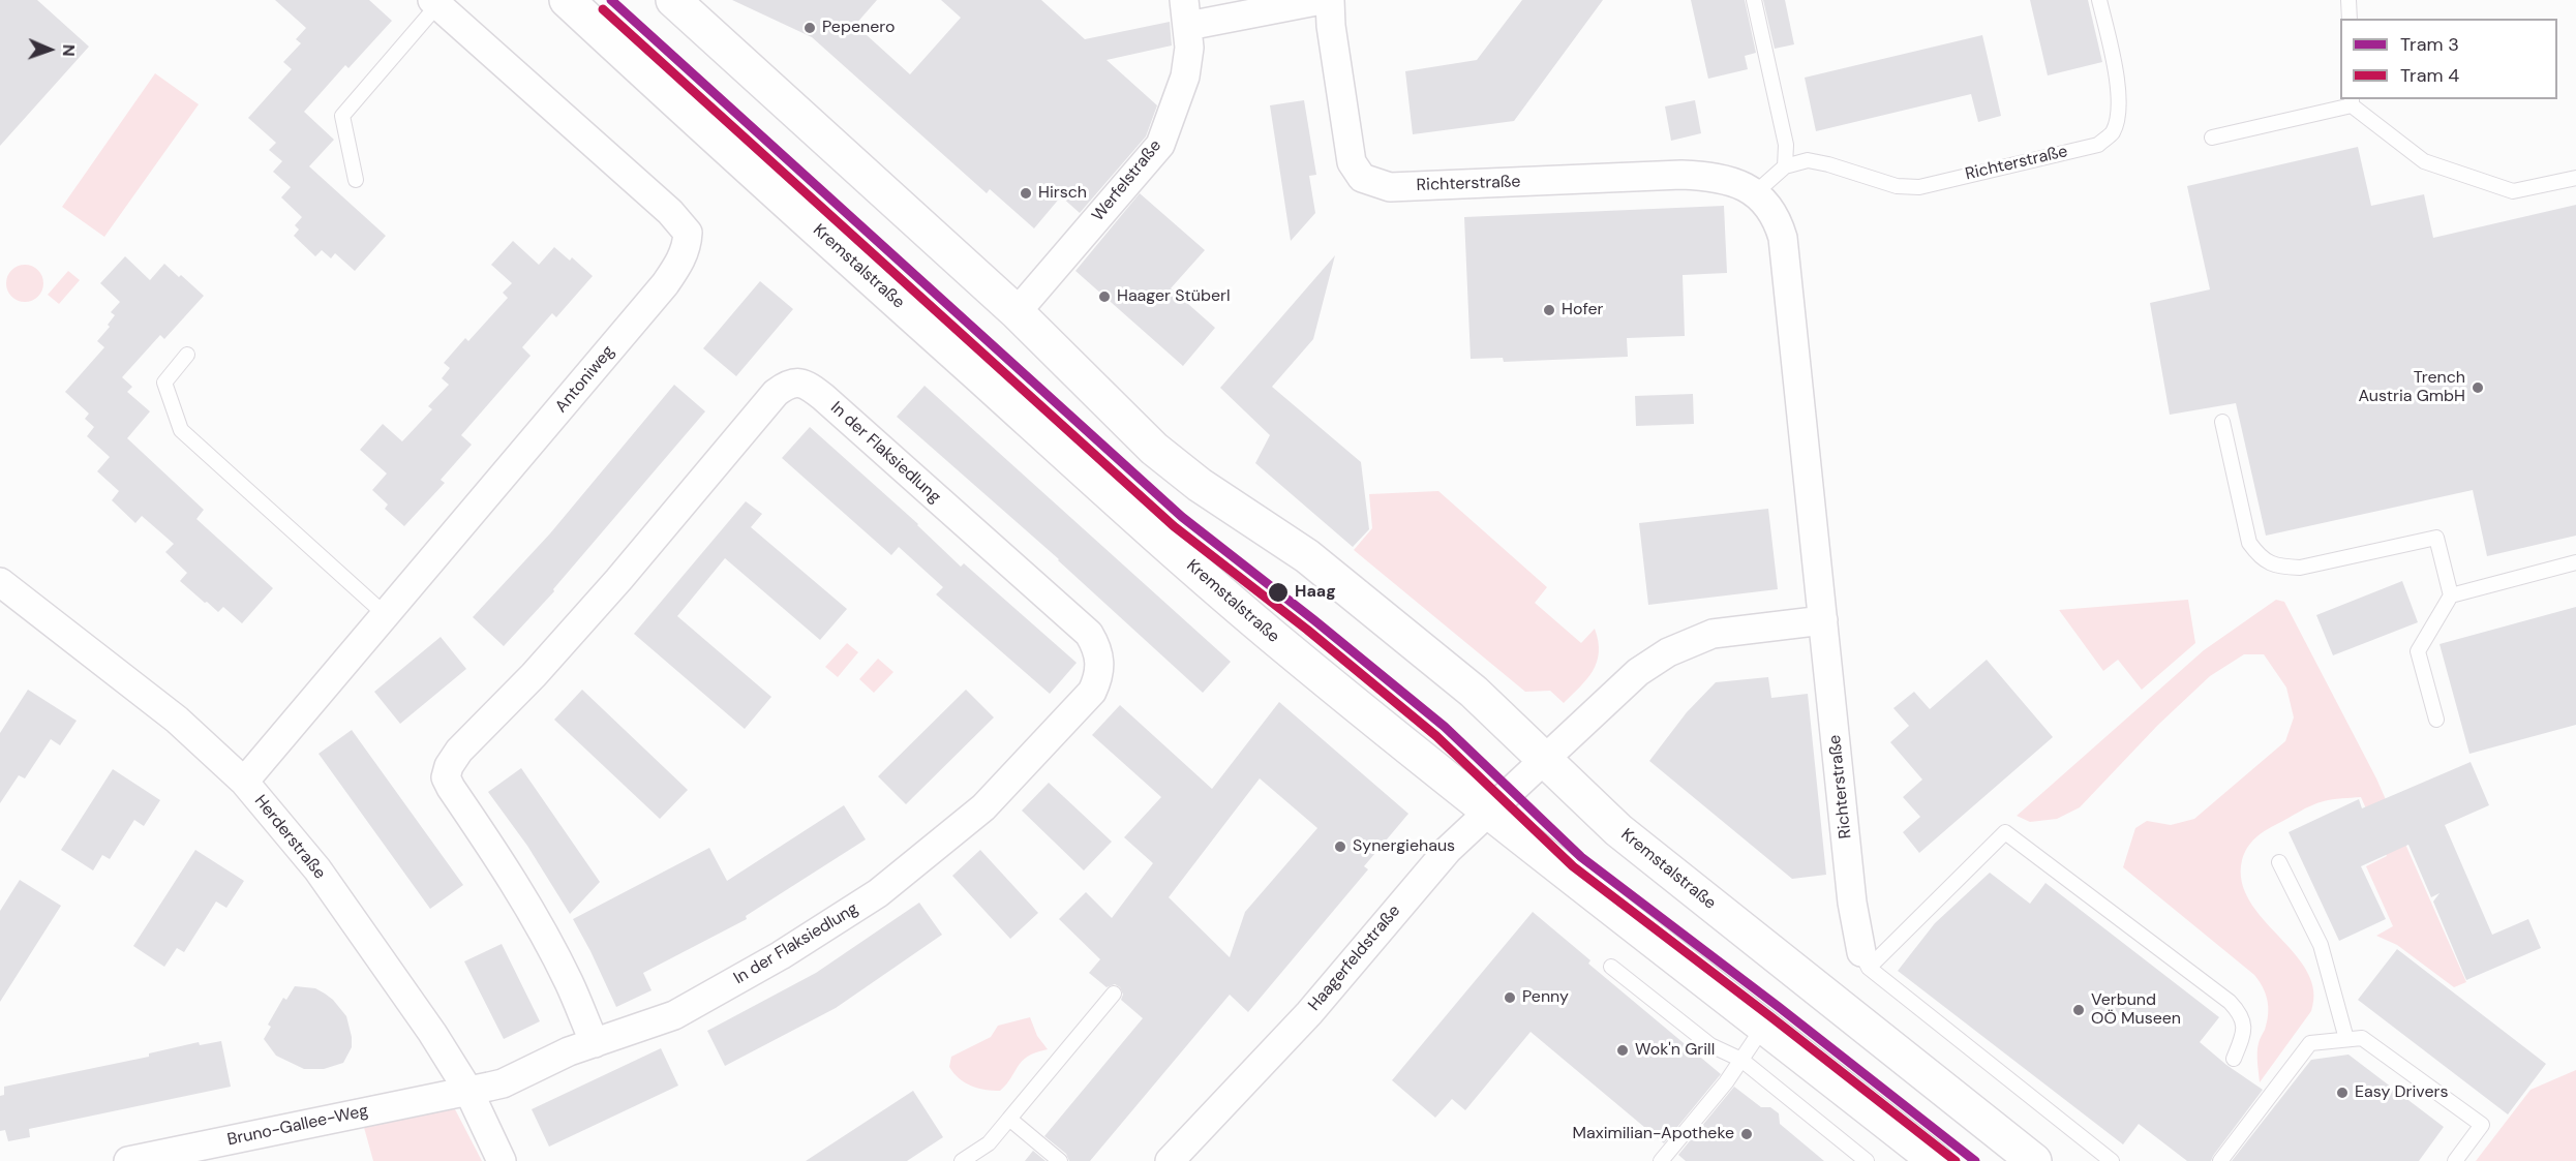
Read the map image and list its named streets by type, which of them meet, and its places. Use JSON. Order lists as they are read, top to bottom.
{
  "streets": {
    "main road": ["Kremstalstraße"],
    "street": [
      "Richterstraße",
      "Werfelstraße",
      "Antoniweg",
      "In der Flaksiedlung",
      "Herderstraße",
      "Haagerfeldstraße",
      "Bruno-Gallee-Weg"
    ]
  },
  "crossings": [
    ["Werfelstraße", "Kremstalstraße"],
    ["Kremstalstraße", "Haagerfeldstraße"],
    ["Antoniweg", "Herderstraße"],
    ["In der Flaksiedlung", "Herderstraße"],
    ["In der Flaksiedlung", "Bruno-Gallee-Weg"],
    ["Herderstraße", "Bruno-Gallee-Weg"]
  ],
  "places": [
    "Pepenero",
    "Hirsch",
    "Haager Stüberl",
    "Hofer",
    "Trench Austria GmbH",
    "Haag",
    "Synergiehaus",
    "Penny",
    "Verbund OÖ Museen",
    "Wok'n Grill",
    "Easy Drivers",
    "Maximilian-Apotheke"
  ],
  "lines": ["tram line 3", "tram line 4"],
  "legend": ["Tram 3", "Tram 4"],
  "north": "right"
}
